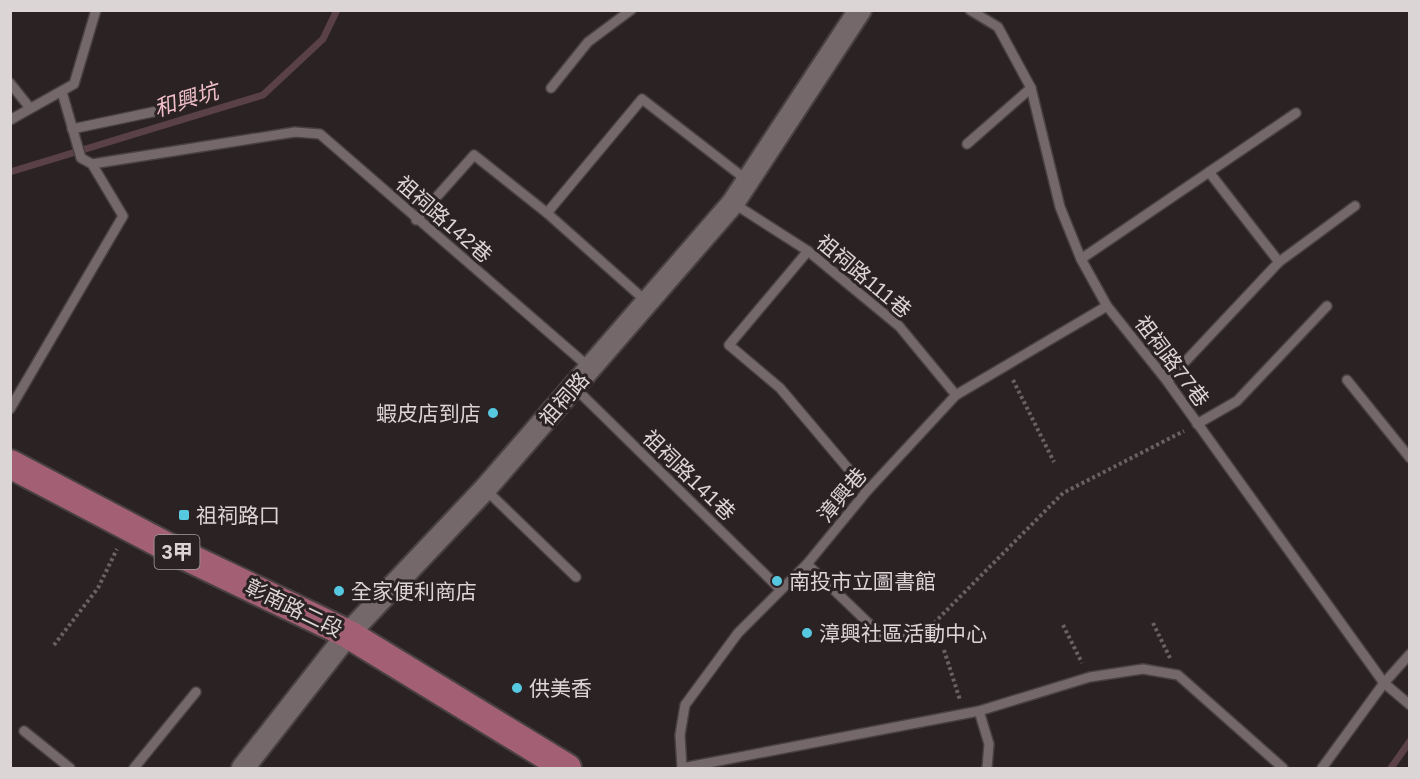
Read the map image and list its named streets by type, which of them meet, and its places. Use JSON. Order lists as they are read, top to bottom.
{
  "streets": {
    "main road": ["3甲", "彰南路二段"],
    "street": ["祖祠路"],
    "lane": [
      "祖祠路142巷",
      "祖祠路111巷",
      "祖祠路77巷",
      "祖祠路141巷",
      "漳興巷"
    ]
  },
  "crossings": [
    ["祖祠路142巷", "祖祠路"],
    ["祖祠路111巷", "祖祠路"],
    ["祖祠路111巷", "漳興巷"],
    ["祖祠路77巷", "漳興巷"],
    ["祖祠路", "祖祠路141巷"],
    ["祖祠路", "彰南路二段"],
    ["祖祠路141巷", "漳興巷"]
  ],
  "water": ["和興坑"],
  "places": {
    "other": [
      "蝦皮店到店",
      "南投市立圖書館",
      "全家便利商店",
      "漳興社區活動中心",
      "供美香"
    ],
    "transit": ["祖祠路口"]
  }
}
